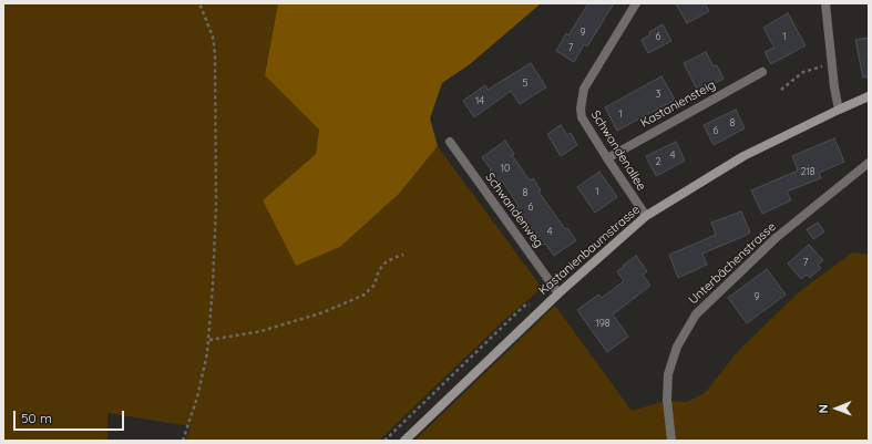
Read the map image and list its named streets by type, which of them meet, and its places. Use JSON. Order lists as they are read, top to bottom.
{
  "streets": {
    "street": [
      "Kastaniensteig",
      "Schwandenallee",
      "Schwandenweg",
      "Kastanienbaumstrasse",
      "Unterbächenstrasse"
    ]
  },
  "crossings": [
    ["Kastaniensteig", "Schwandenallee"],
    ["Schwandenallee", "Kastanienbaumstrasse"],
    ["Schwandenweg", "Kastanienbaumstrasse"]
  ],
  "house_numbers": [
    "9",
    "6",
    "1",
    "7",
    "5",
    "3",
    "14",
    "1",
    "8",
    "6",
    "4",
    "2",
    "10",
    "218",
    "1",
    "8",
    "6",
    "4",
    "7",
    "9",
    "198"
  ],
  "scale_bar": "50 m",
  "north": "left"
}
